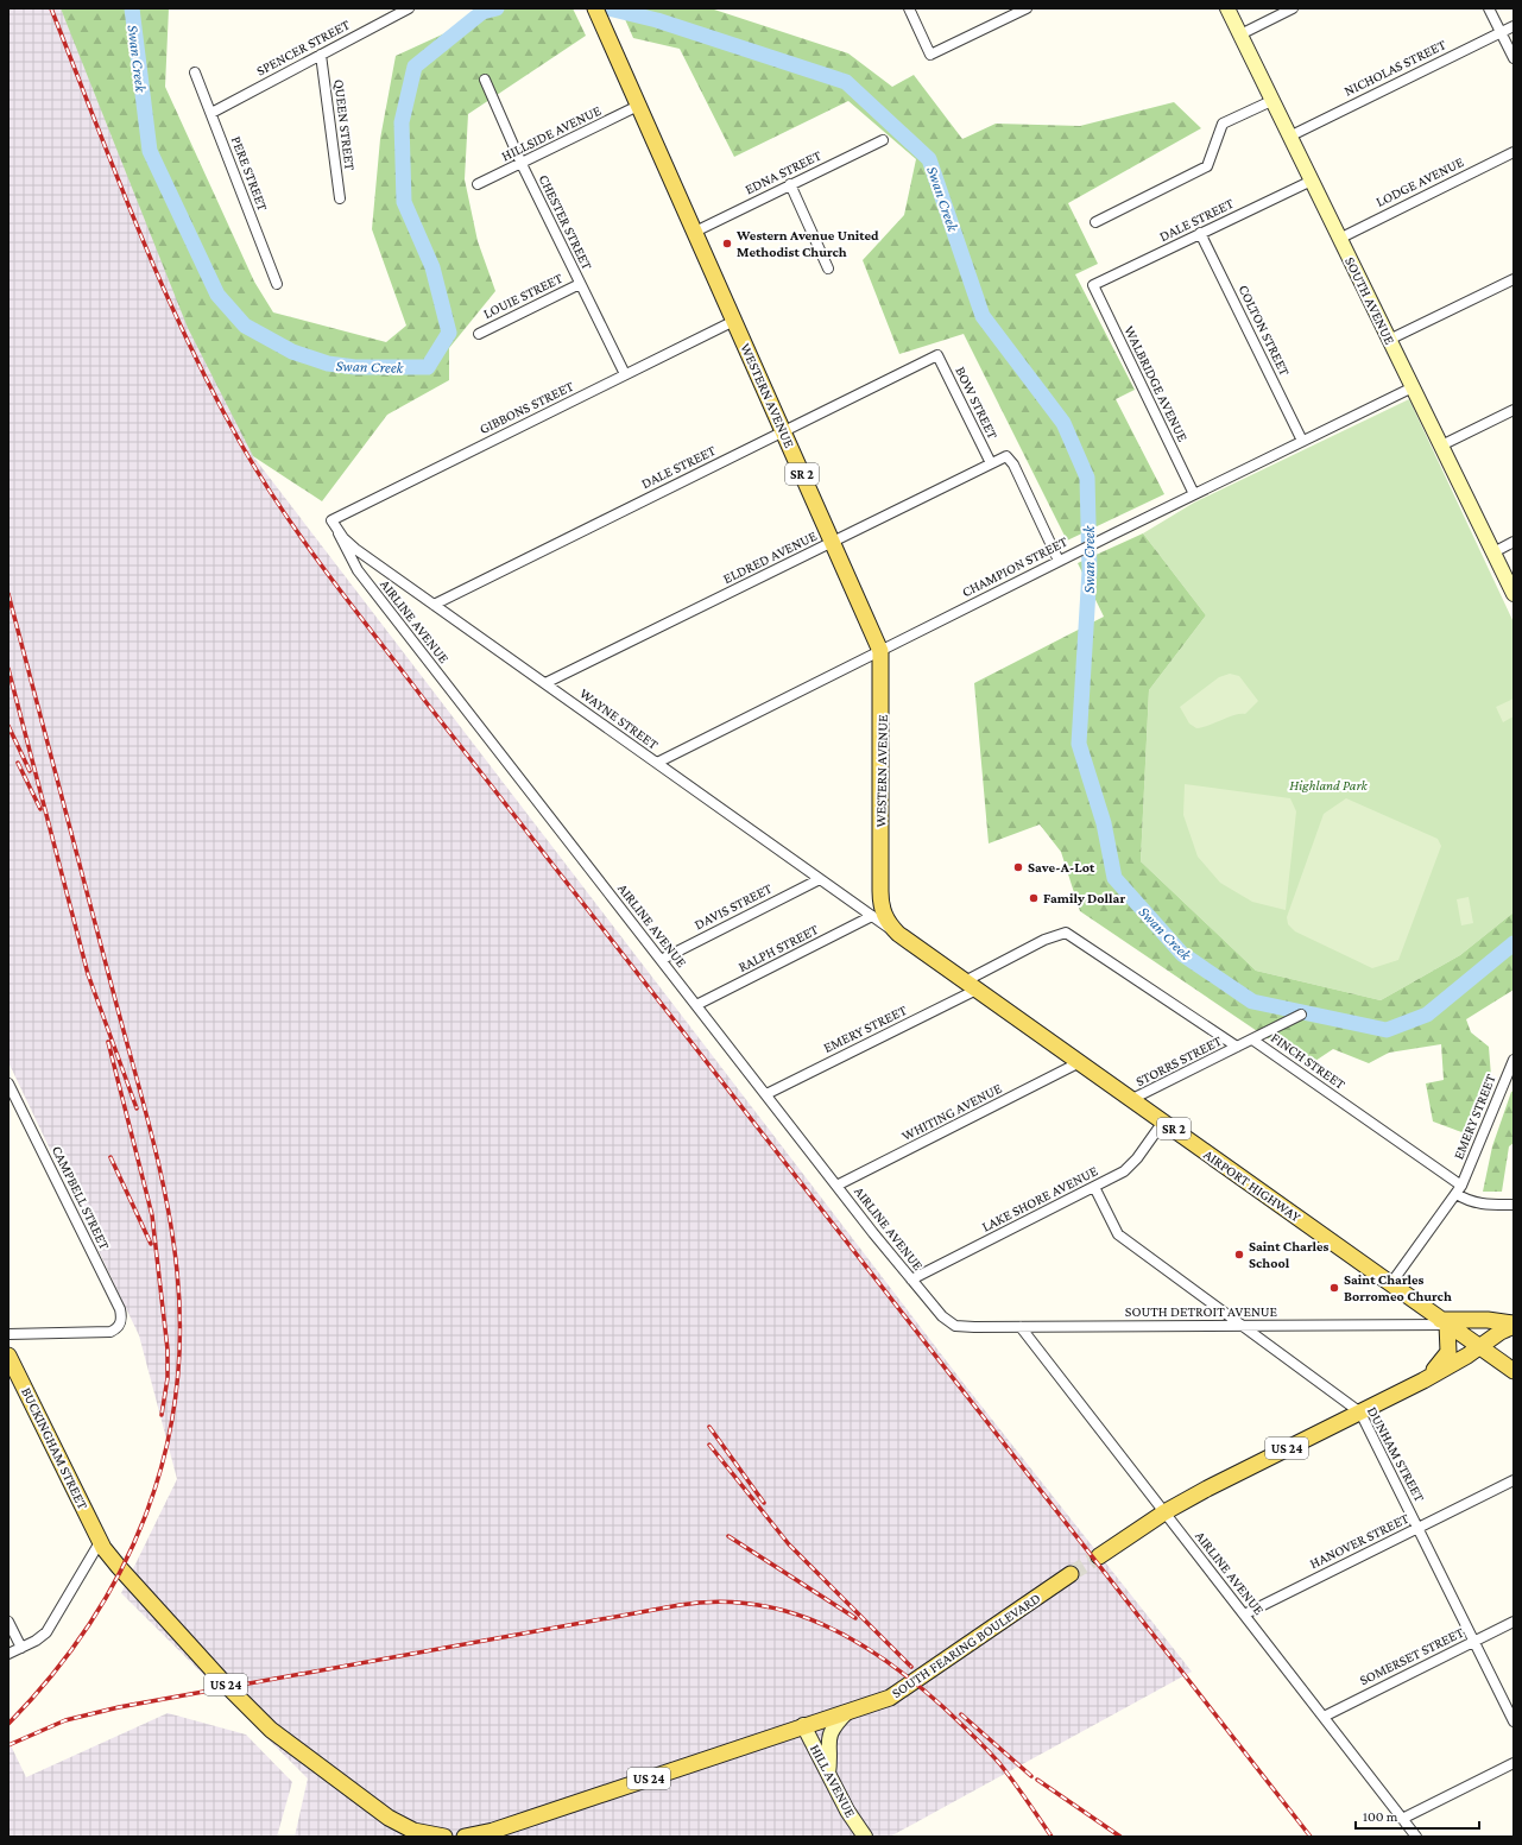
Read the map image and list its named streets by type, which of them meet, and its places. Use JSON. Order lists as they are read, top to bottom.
{
  "streets": {
    "main road": [
      "WESTERN AVENUE",
      "SR 2",
      "AIRPORT HIGHWAY",
      "BUCKINGHAM STREET",
      "US 24",
      "SOUTH FEARING BOULEVARD"
    ],
    "street": [
      "SPENCER STREET",
      "NICHOLAS STREET",
      "QUEEN STREET",
      "HILLSIDE AVENUE",
      "EDNA STREET",
      "PERE STREET",
      "LODGE AVENUE",
      "DALE STREET",
      "CHESTER STREET",
      "LOUIE STREET",
      "SOUTH AVENUE",
      "COLTON STREET",
      "WALBRIDGE AVENUE",
      "BOW STREET",
      "GIBBONS STREET",
      "ELDRED AVENUE",
      "CHAMPION STREET",
      "AIRLINE AVENUE",
      "WAYNE STREET",
      "DAVIS STREET",
      "RALPH STREET",
      "EMERY STREET",
      "STORRS STREET",
      "FINCH STREET",
      "WHITING AVENUE",
      "CAMPBELL STREET",
      "LAKE SHORE AVENUE",
      "SOUTH DETROIT AVENUE",
      "DUNHAM STREET",
      "HANOVER STREET",
      "SOMERSET STREET",
      "HILL AVENUE"
    ]
  },
  "crossings": [
    ["SPENCER STREET", "QUEEN STREET"],
    ["SPENCER STREET", "PERE STREET"],
    ["NICHOLAS STREET", "SOUTH AVENUE"],
    ["HILLSIDE AVENUE", "CHESTER STREET"],
    ["HILLSIDE AVENUE", "WESTERN AVENUE"],
    ["EDNA STREET", "WESTERN AVENUE"],
    ["LODGE AVENUE", "SOUTH AVENUE"],
    ["DALE STREET", "SOUTH AVENUE"],
    ["DALE STREET", "COLTON STREET"],
    ["DALE STREET", "WALBRIDGE AVENUE"],
    ["DALE STREET", "WESTERN AVENUE"],
    ["DALE STREET", "BOW STREET"],
    ["DALE STREET", "WAYNE STREET"],
    ["CHESTER STREET", "LOUIE STREET"],
    ["CHESTER STREET", "GIBBONS STREET"],
    ["SOUTH AVENUE", "CHAMPION STREET"],
    ["COLTON STREET", "CHAMPION STREET"],
    ["WALBRIDGE AVENUE", "CHAMPION STREET"],
    ["WESTERN AVENUE", "GIBBONS STREET"],
    ["WESTERN AVENUE", "ELDRED AVENUE"],
    ["WESTERN AVENUE", "CHAMPION STREET"],
    ["WESTERN AVENUE", "WAYNE STREET"],
    ["WESTERN AVENUE", "AIRPORT HIGHWAY"],
    ["BOW STREET", "ELDRED AVENUE"],
    ["GIBBONS STREET", "WAYNE STREET"],
    ["ELDRED AVENUE", "CHAMPION STREET"],
    ["ELDRED AVENUE", "WAYNE STREET"],
    ["CHAMPION STREET", "WAYNE STREET"],
    ["AIRLINE AVENUE", "WAYNE STREET"],
    ["AIRLINE AVENUE", "DAVIS STREET"],
    ["AIRLINE AVENUE", "RALPH STREET"],
    ["AIRLINE AVENUE", "EMERY STREET"],
    ["AIRLINE AVENUE", "WHITING AVENUE"],
    ["AIRLINE AVENUE", "LAKE SHORE AVENUE"],
    ["AIRLINE AVENUE", "SOUTH DETROIT AVENUE"],
    ["AIRLINE AVENUE", "US 24"],
    ["AIRLINE AVENUE", "HANOVER STREET"],
    ["AIRLINE AVENUE", "SOMERSET STREET"],
    ["WAYNE STREET", "DAVIS STREET"],
    ["WAYNE STREET", "RALPH STREET"],
    ["WAYNE STREET", "AIRPORT HIGHWAY"],
    ["EMERY STREET", "STORRS STREET"],
    ["EMERY STREET", "FINCH STREET"],
    ["EMERY STREET", "AIRPORT HIGHWAY"],
    ["STORRS STREET", "FINCH STREET"],
    ["STORRS STREET", "AIRPORT HIGHWAY"],
    ["WHITING AVENUE", "AIRPORT HIGHWAY"],
    ["AIRPORT HIGHWAY", "LAKE SHORE AVENUE"],
    ["AIRPORT HIGHWAY", "SOUTH DETROIT AVENUE"],
    ["AIRPORT HIGHWAY", "US 24"],
    ["LAKE SHORE AVENUE", "DUNHAM STREET"],
    ["SOUTH DETROIT AVENUE", "DUNHAM STREET"],
    ["BUCKINGHAM STREET", "US 24"],
    ["US 24", "DUNHAM STREET"],
    ["US 24", "SOUTH FEARING BOULEVARD"],
    ["US 24", "HILL AVENUE"],
    ["DUNHAM STREET", "HANOVER STREET"],
    ["DUNHAM STREET", "SOMERSET STREET"],
    ["SOUTH FEARING BOULEVARD", "HILL AVENUE"]
  ],
  "water": ["Swan Creek"],
  "parks": ["Highland Park"],
  "places": [
    "Western Avenue United Methodist Church",
    "Save-A-Lot",
    "Family Dollar",
    "Saint Charles School",
    "Saint Charles Borromeo Church"
  ],
  "scale_bar": "100 m"
}
